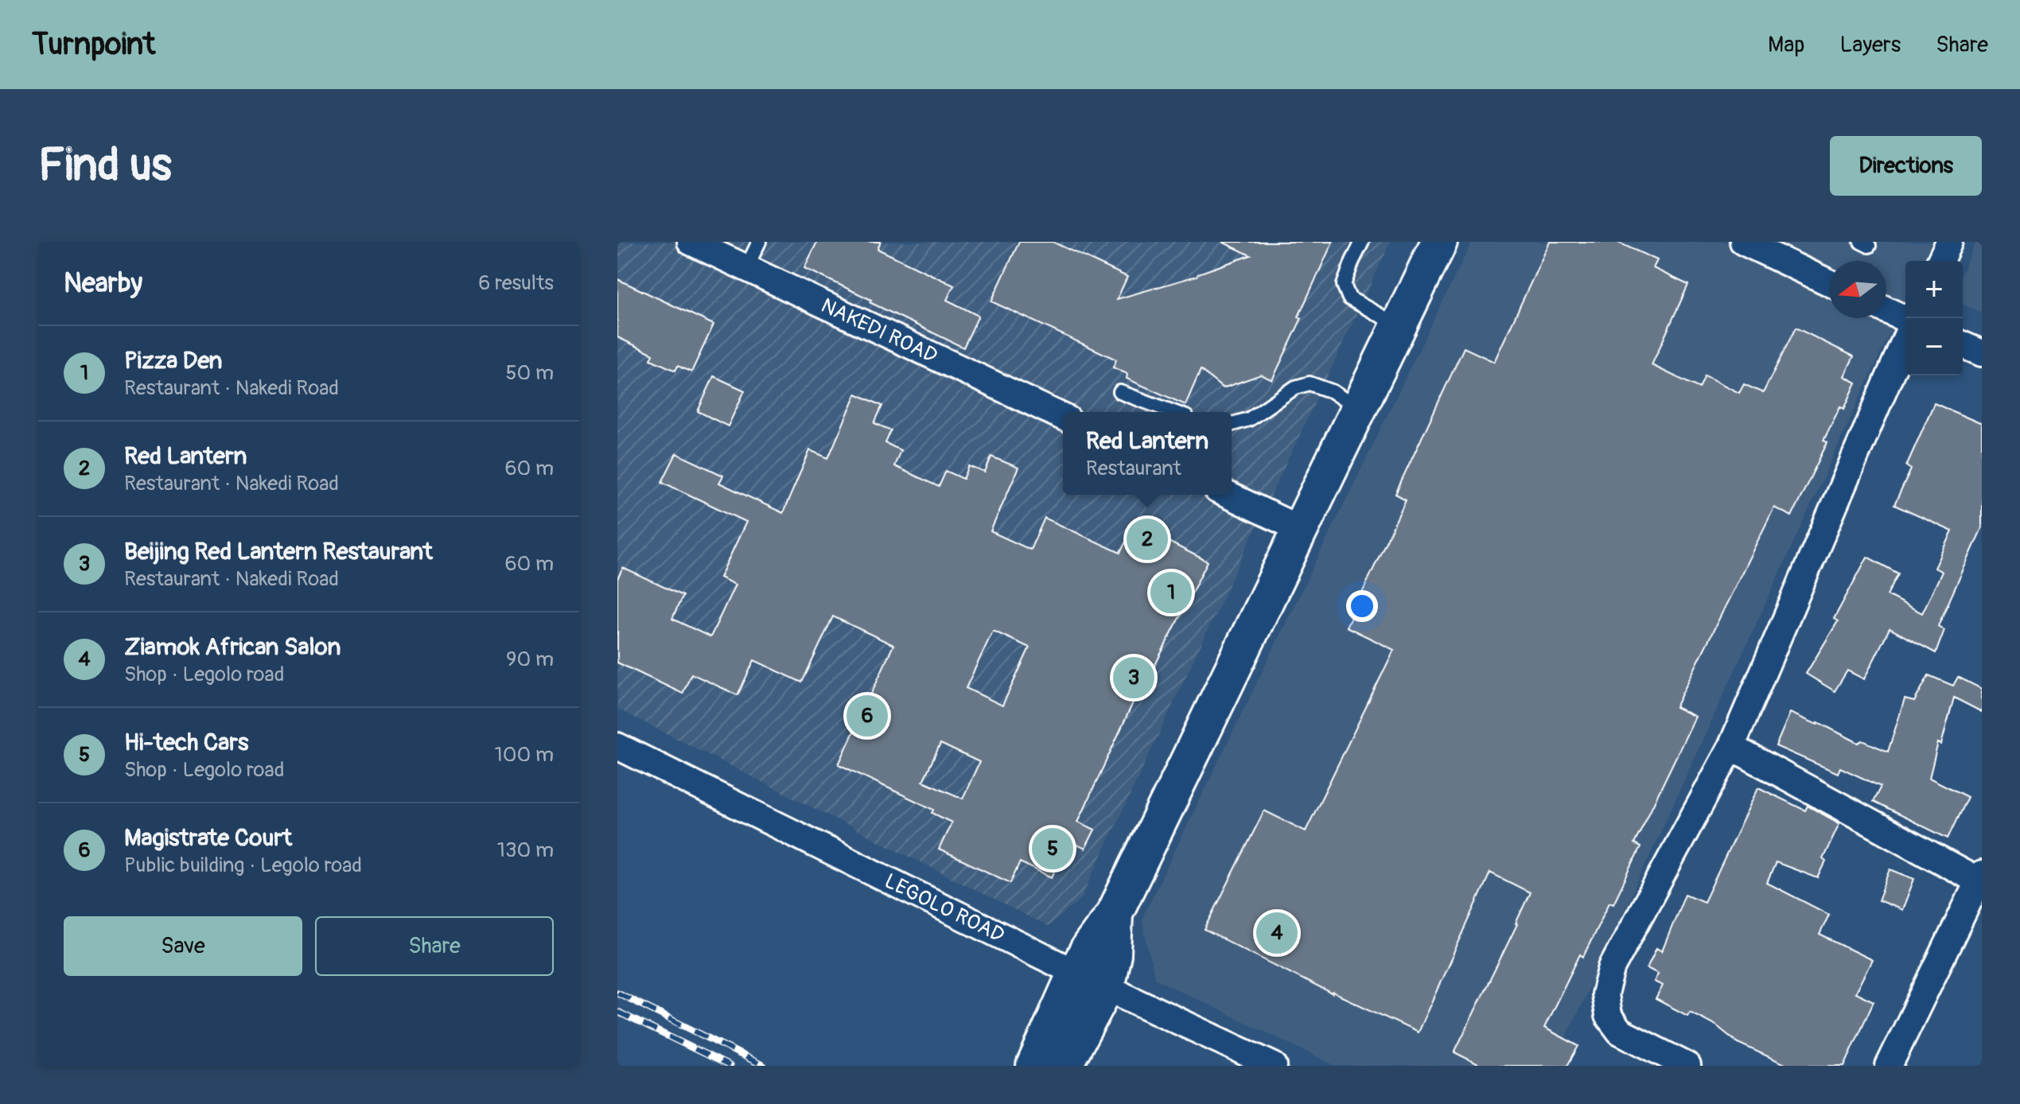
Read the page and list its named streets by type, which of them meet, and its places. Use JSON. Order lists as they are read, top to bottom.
{
  "streets": {
    "street": ["NAKEDI ROAD", "LEGOLO ROAD"]
  },
  "north": "left",
  "page": {
    "header": "Turnpoint",
    "nav": ["Map", "Layers", "Share"],
    "buttons": [
      "Directions",
      ["Save", "Share"]
    ],
    "title": "Find us",
    "heading": ["Nearby", "6 results"],
    "map_buttons": ["+", "−"],
    "list": [
      {
        "mark": "1",
        "name": "Pizza Den",
        "note": "Restaurant · Nakedi Road",
        "value": "50 m"
      },
      {
        "mark": "2",
        "name": "Red Lantern",
        "note": "Restaurant · Nakedi Road",
        "value": "60 m"
      },
      {
        "mark": "3",
        "name": "Beijing Red Lantern Restaurant",
        "note": "Restaurant · Nakedi Road",
        "value": "60 m"
      },
      {
        "mark": "4",
        "name": "Ziamok African Salon",
        "note": "Shop · Legolo road",
        "value": "90 m"
      },
      {
        "mark": "5",
        "name": "Hi-tech Cars",
        "note": "Shop · Legolo road",
        "value": "100 m"
      },
      {
        "mark": "6",
        "name": "Magistrate Court",
        "note": "Public building · Legolo road",
        "value": "130 m"
      }
    ],
    "popup": ["Red Lantern", "Restaurant"],
    "pins": [
      "2",
      "1",
      "3",
      "6",
      "5",
      "4"
    ]
  }
}
